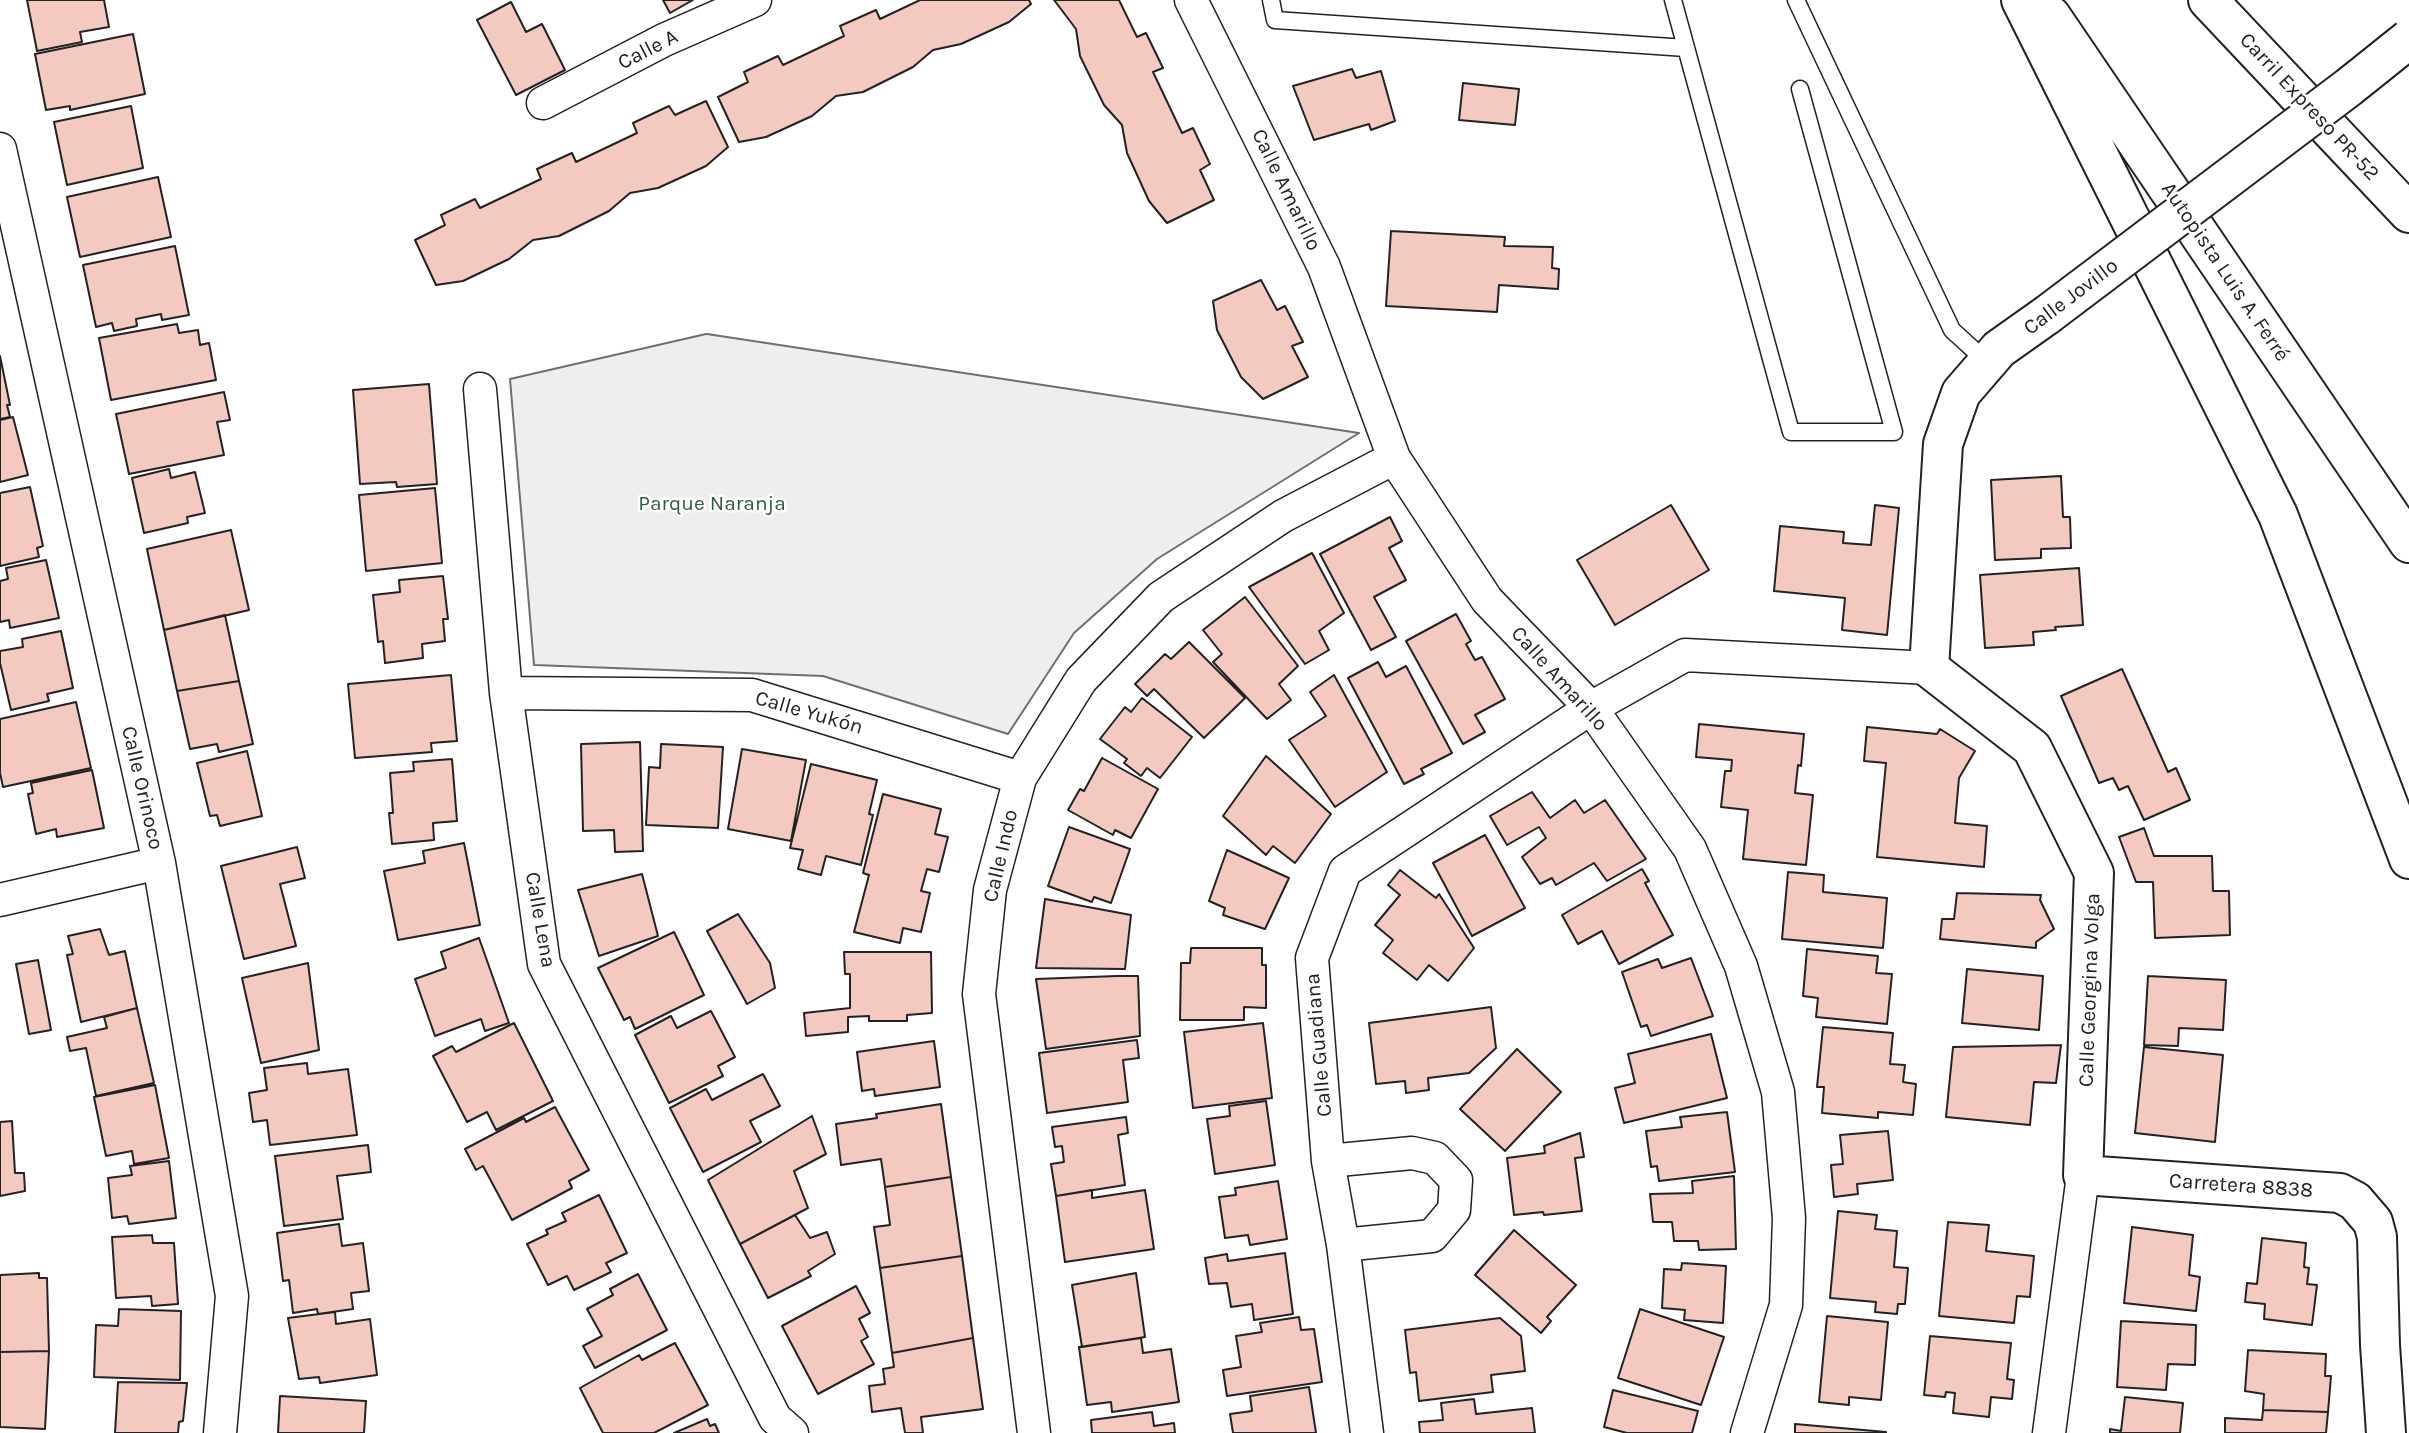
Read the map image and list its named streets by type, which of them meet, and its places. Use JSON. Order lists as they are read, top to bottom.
{
  "streets": {
    "main road": [
      "Carril Expreso PR-52",
      "Autopista Luis A. Ferré",
      "Calle Jovillo",
      "Calle Georgina Volga",
      "Carretera 8838"
    ],
    "street": [
      "Calle A",
      "Calle Amarillo",
      "Calle Yukón",
      "Calle Orinoco",
      "Calle Indo",
      "Calle Lena",
      "Calle Guadiana"
    ]
  },
  "crossings": [
    ["Calle Amarillo", "Calle Indo"],
    ["Calle Amarillo", "Calle Guadiana"],
    ["Calle Jovillo", "Calle Georgina Volga"],
    ["Calle Yukón", "Calle Indo"],
    ["Calle Yukón", "Calle Lena"],
    ["Calle Georgina Volga", "Carretera 8838"]
  ],
  "parks": ["Parque Naranja"]
}
